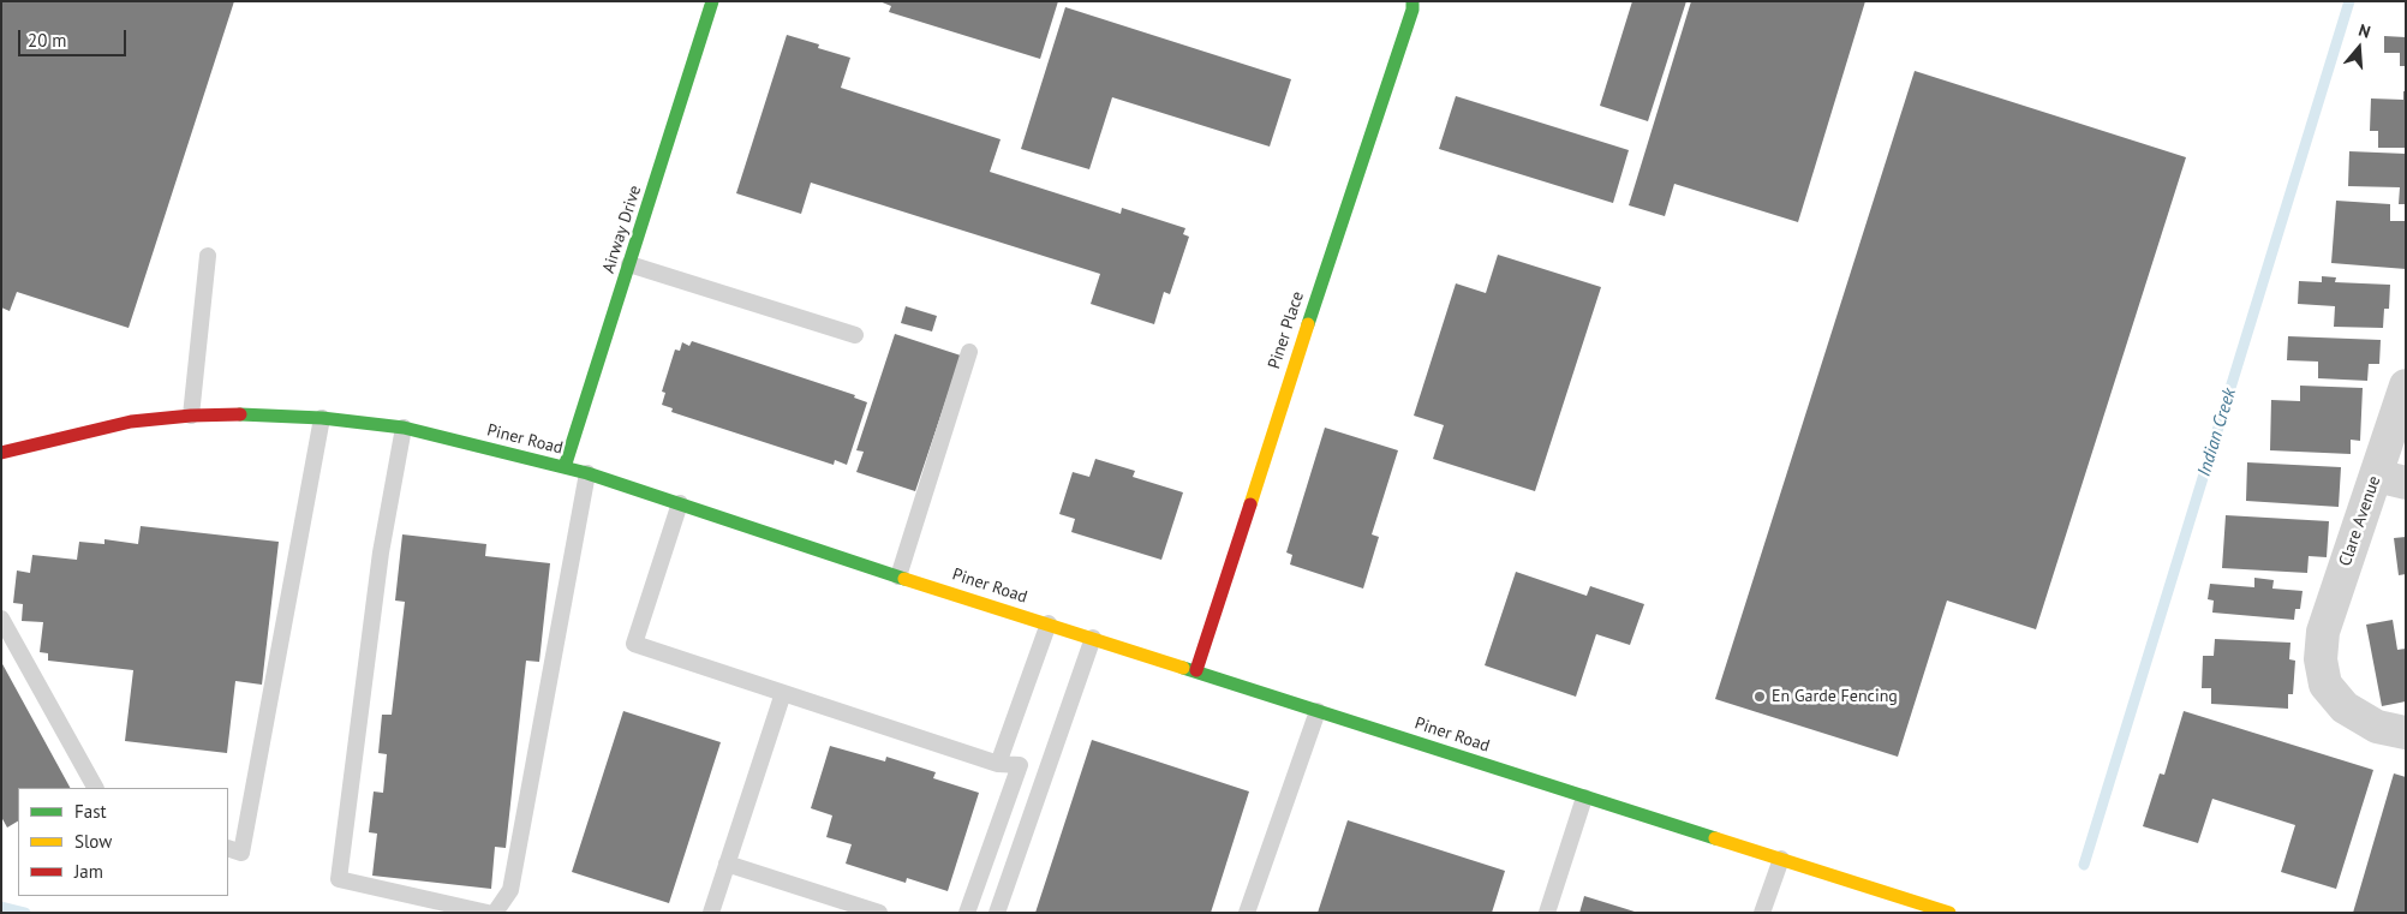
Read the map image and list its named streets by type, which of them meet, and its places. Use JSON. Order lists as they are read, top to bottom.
{
  "streets": {
    "main road": ["Airway Drive", "Piner Place", "Piner Road"],
    "street": ["Clare Avenue"]
  },
  "crossings": [
    ["Airway Drive", "Piner Road"],
    ["Piner Place", "Piner Road"]
  ],
  "water": ["Indian Creek"],
  "places": ["En Garde Fencing"],
  "legend": ["Fast", "Slow", "Jam"],
  "scale_bar": "20 m",
  "north": "top"
}
